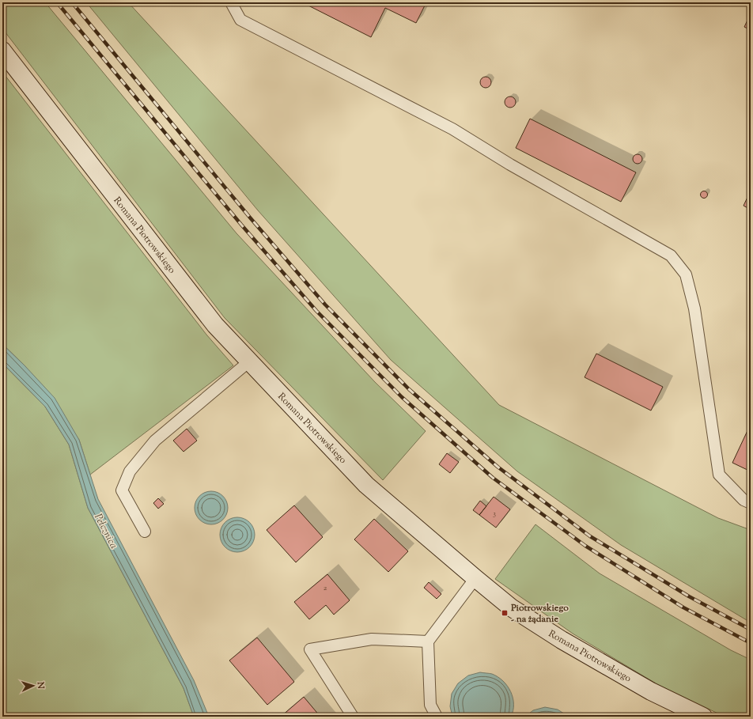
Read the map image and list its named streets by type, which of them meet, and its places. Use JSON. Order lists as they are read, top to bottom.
{
  "streets": {
    "street": ["Romana Piotrowskiego"]
  },
  "water": ["Pełcznica"],
  "places": {
    "transit": ["Piotrowskiego - na żądanie"]
  },
  "house_numbers": ["3", "2"],
  "north": "right"
}
